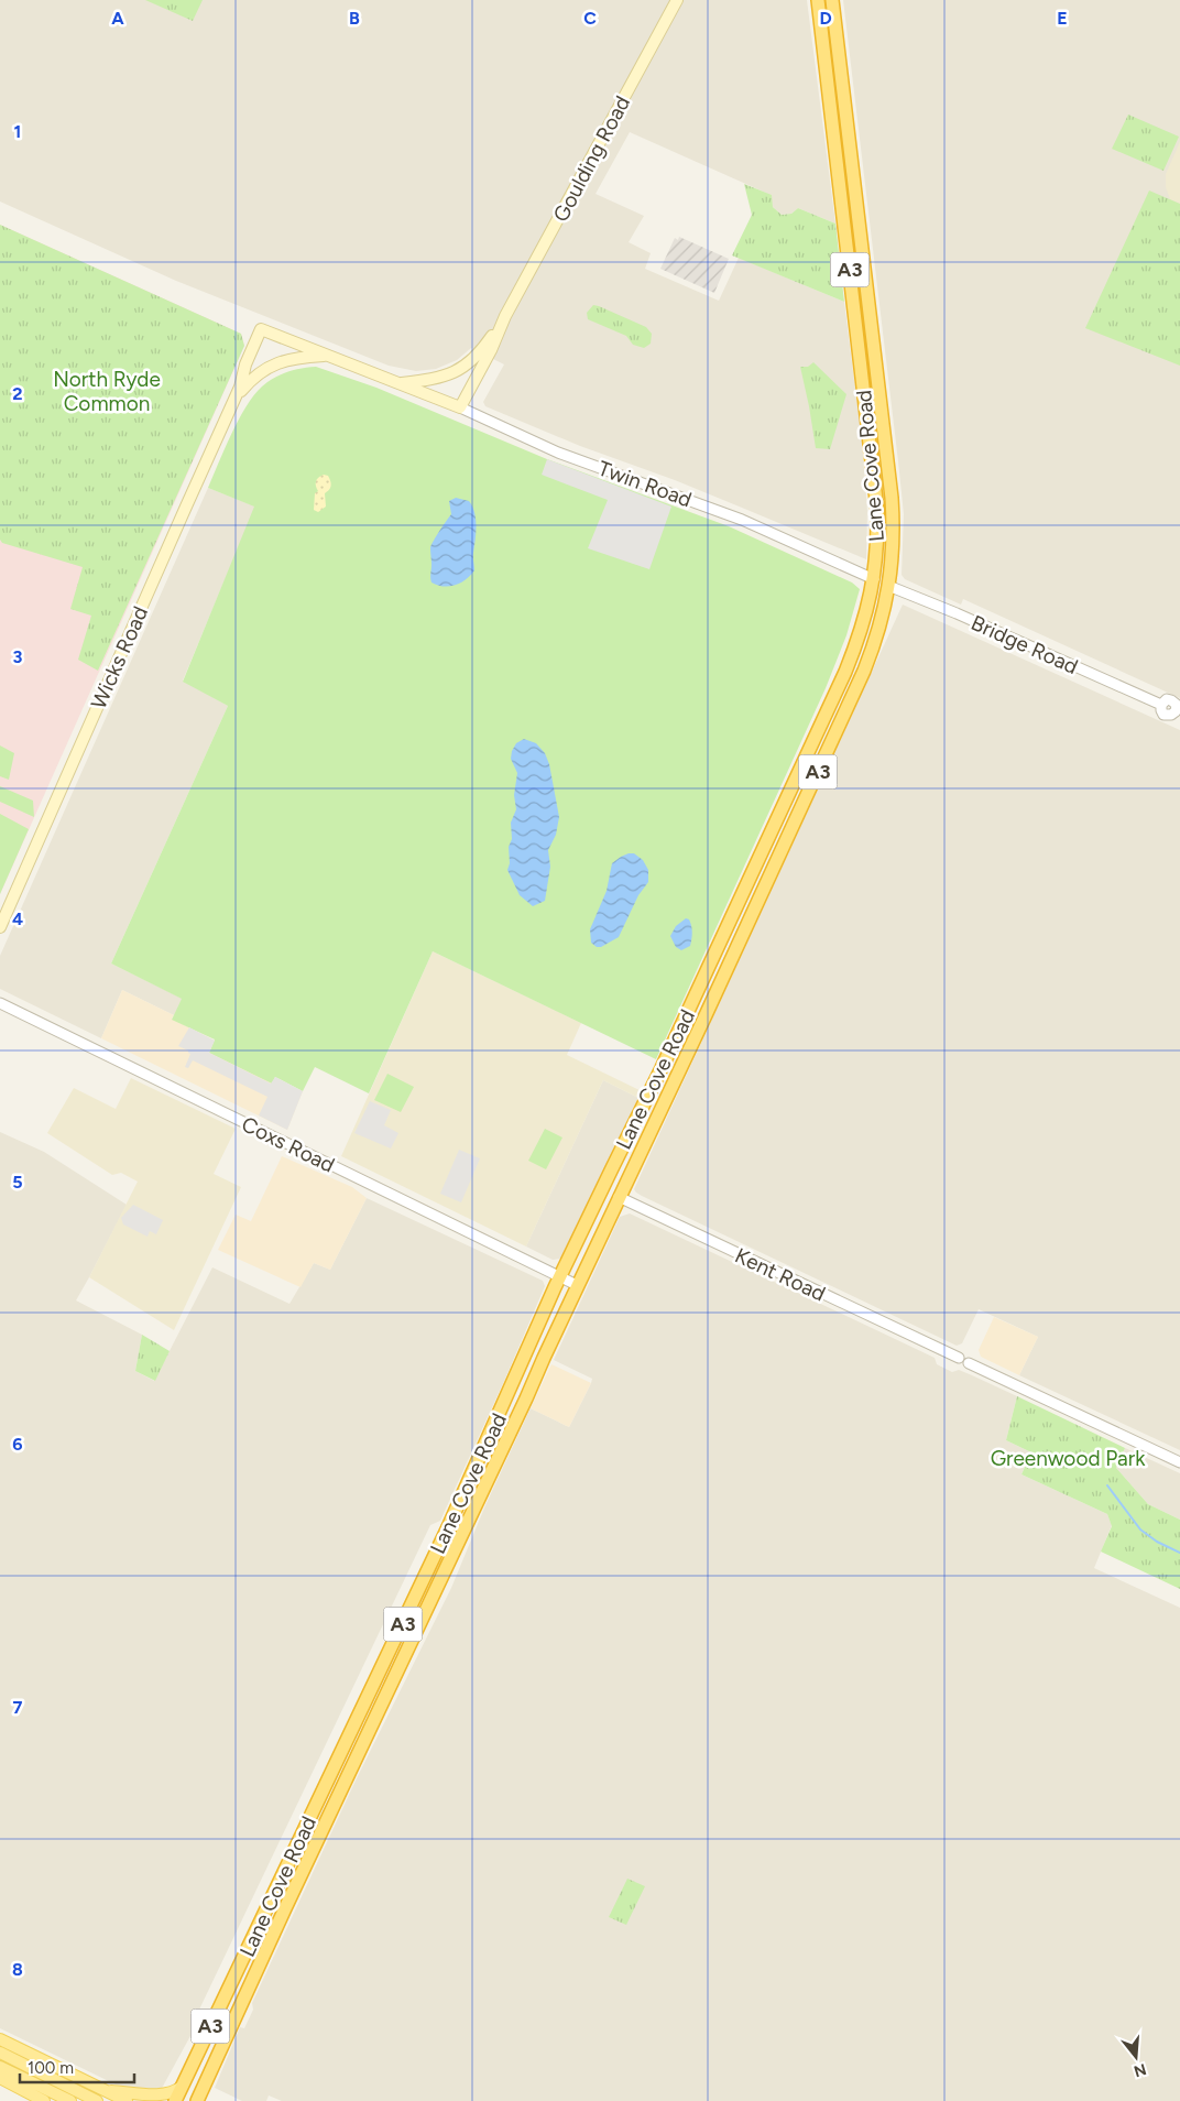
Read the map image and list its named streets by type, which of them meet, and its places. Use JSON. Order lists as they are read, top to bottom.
{
  "streets": {
    "highway": [
      "A3",
      "Lane Cove Road",
      "Twin Road",
      "Kent Road"
    ],
    "main road": ["Goulding Road", "Wicks Road"],
    "street": ["Bridge Road", "Coxs Road"]
  },
  "crossings": [
    ["Goulding Road", "Twin Road"],
    ["Lane Cove Road", "Twin Road"],
    ["Lane Cove Road", "Bridge Road"],
    ["Lane Cove Road", "Coxs Road"],
    ["Lane Cove Road", "Kent Road"],
    ["Twin Road", "Bridge Road"],
    ["Twin Road", "Wicks Road"]
  ],
  "parks": ["North Ryde Common", "Greenwood Park"],
  "scale_bar": "100 m",
  "north": "bottom",
  "grid": {
    "columns": [
      "A",
      "B",
      "C",
      "D",
      "E"
    ],
    "rows": [
      "1",
      "2",
      "3",
      "4",
      "5",
      "6",
      "7",
      "8"
    ]
  }
}
